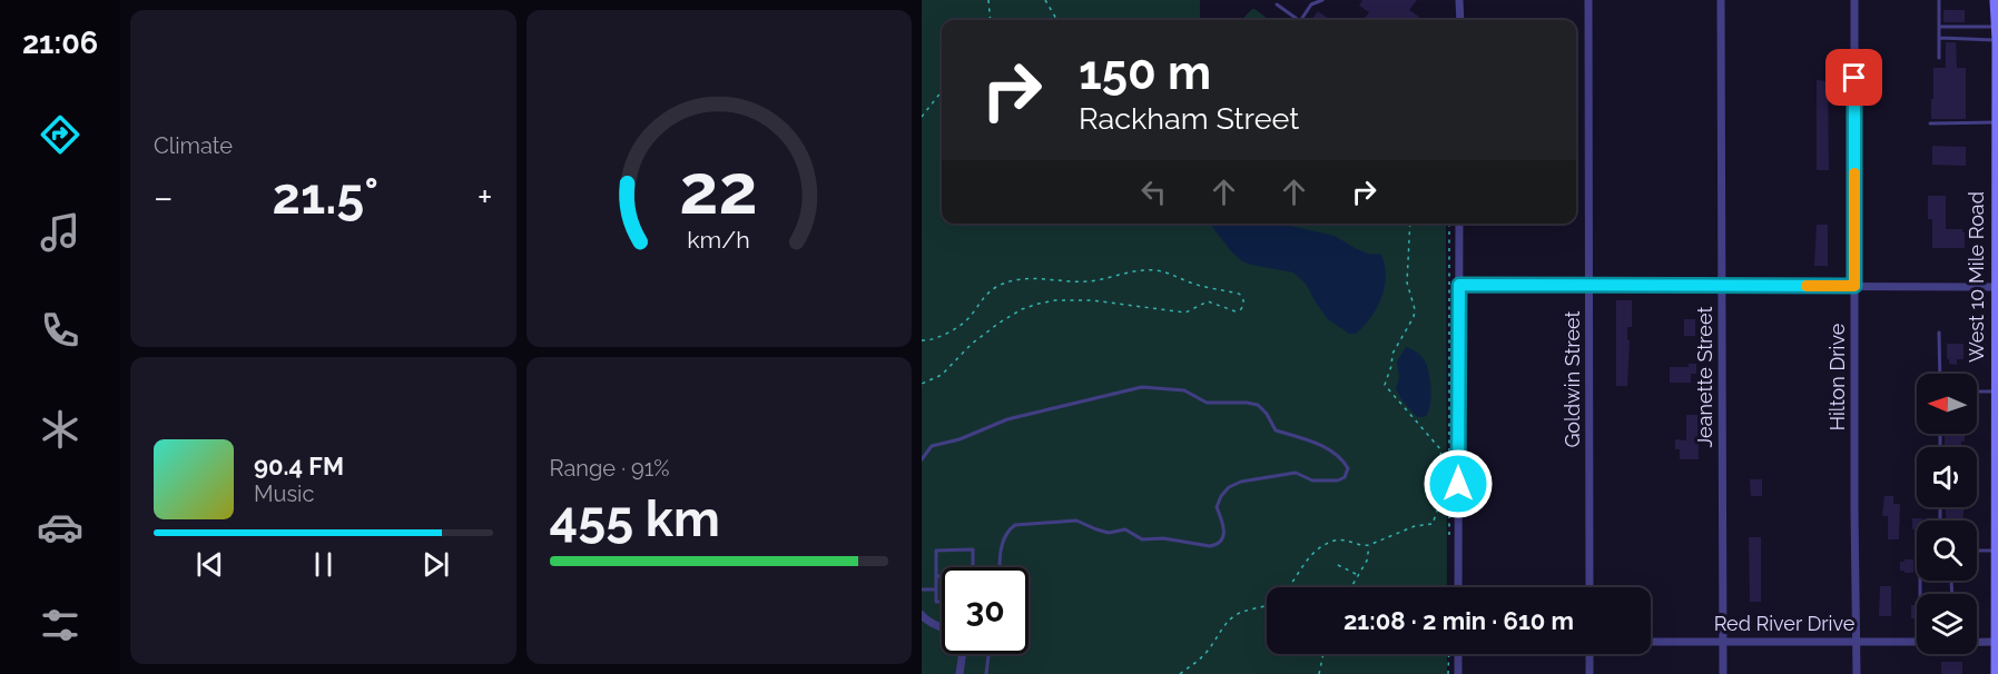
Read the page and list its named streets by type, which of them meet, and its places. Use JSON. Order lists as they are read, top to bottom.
{
  "streets": {
    "main road": ["West 10 Mile Road"],
    "street": [
      "Jeanette Street",
      "Hilton Drive",
      "Goldwin Street",
      "Red River Drive"
    ]
  },
  "crossings": [
    ["Jeanette Street", "Red River Drive"],
    ["Hilton Drive", "Red River Drive"]
  ],
  "north": "left",
  "page": {
    "tabs": "21:06",
    "tile": [
      "Climate",
      ["Range · 91%", "455 km"]
    ],
    "turn": ["150 m", "Rackham Street"],
    "heat": ["−", "21.5°", "+"],
    "song": ["90.4 FM", "Music"],
    "limit": "30",
    "trip": "21:08 · 2 min · 610 m",
    "gauge": ["22", "km/h"]
  }
}
